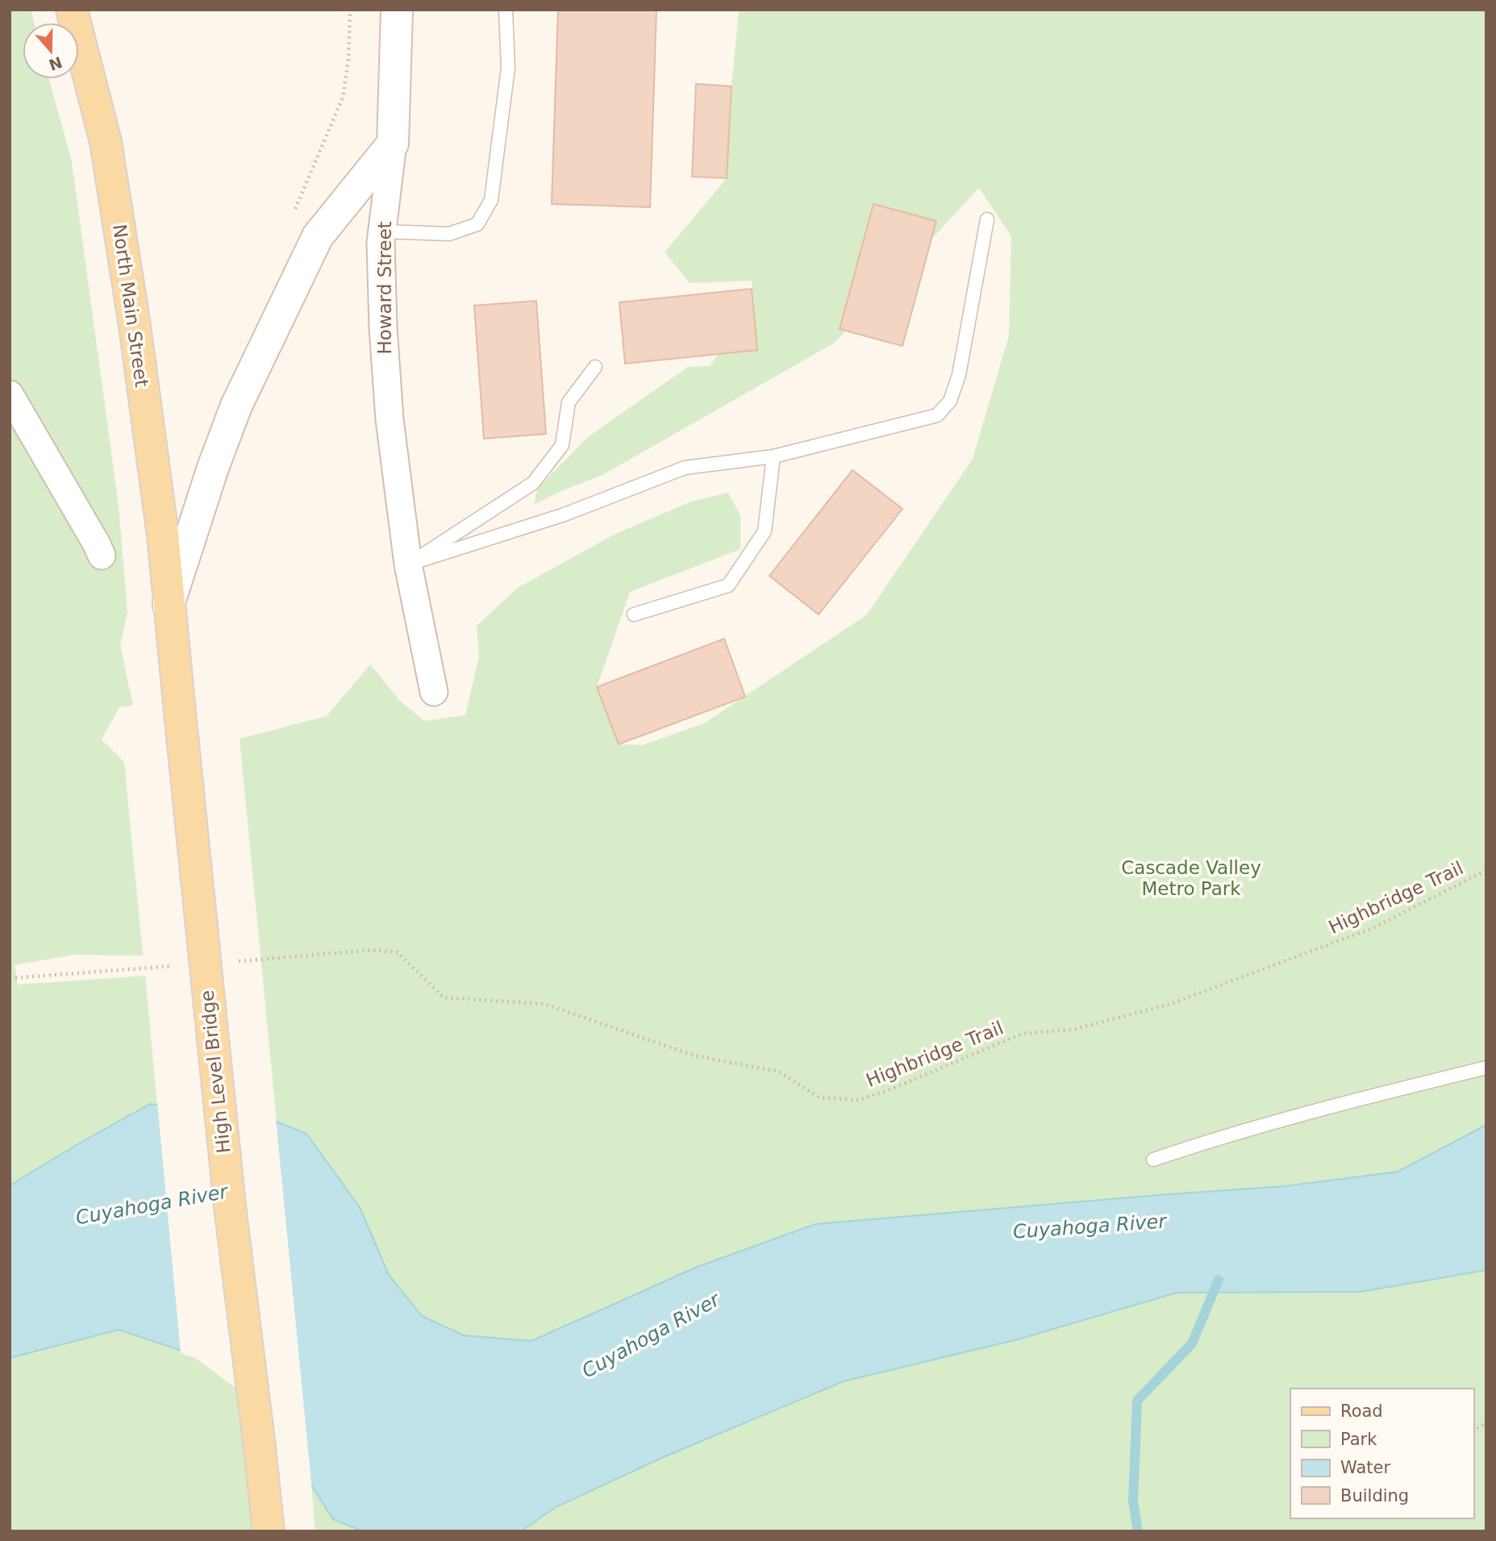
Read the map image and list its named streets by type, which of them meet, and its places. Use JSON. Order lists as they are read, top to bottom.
{
  "streets": {
    "main road": ["Howard Street", "North Main Street", "High Level Bridge"],
    "path": ["Highbridge Trail"]
  },
  "crossings": [
    ["North Main Street", "High Level Bridge"]
  ],
  "water": ["Cuyahoga River"],
  "parks": ["Cascade Valley Metro Park"],
  "legend": [
    "Road",
    "Park",
    "Water",
    "Building"
  ],
  "north": "bottom"
}
